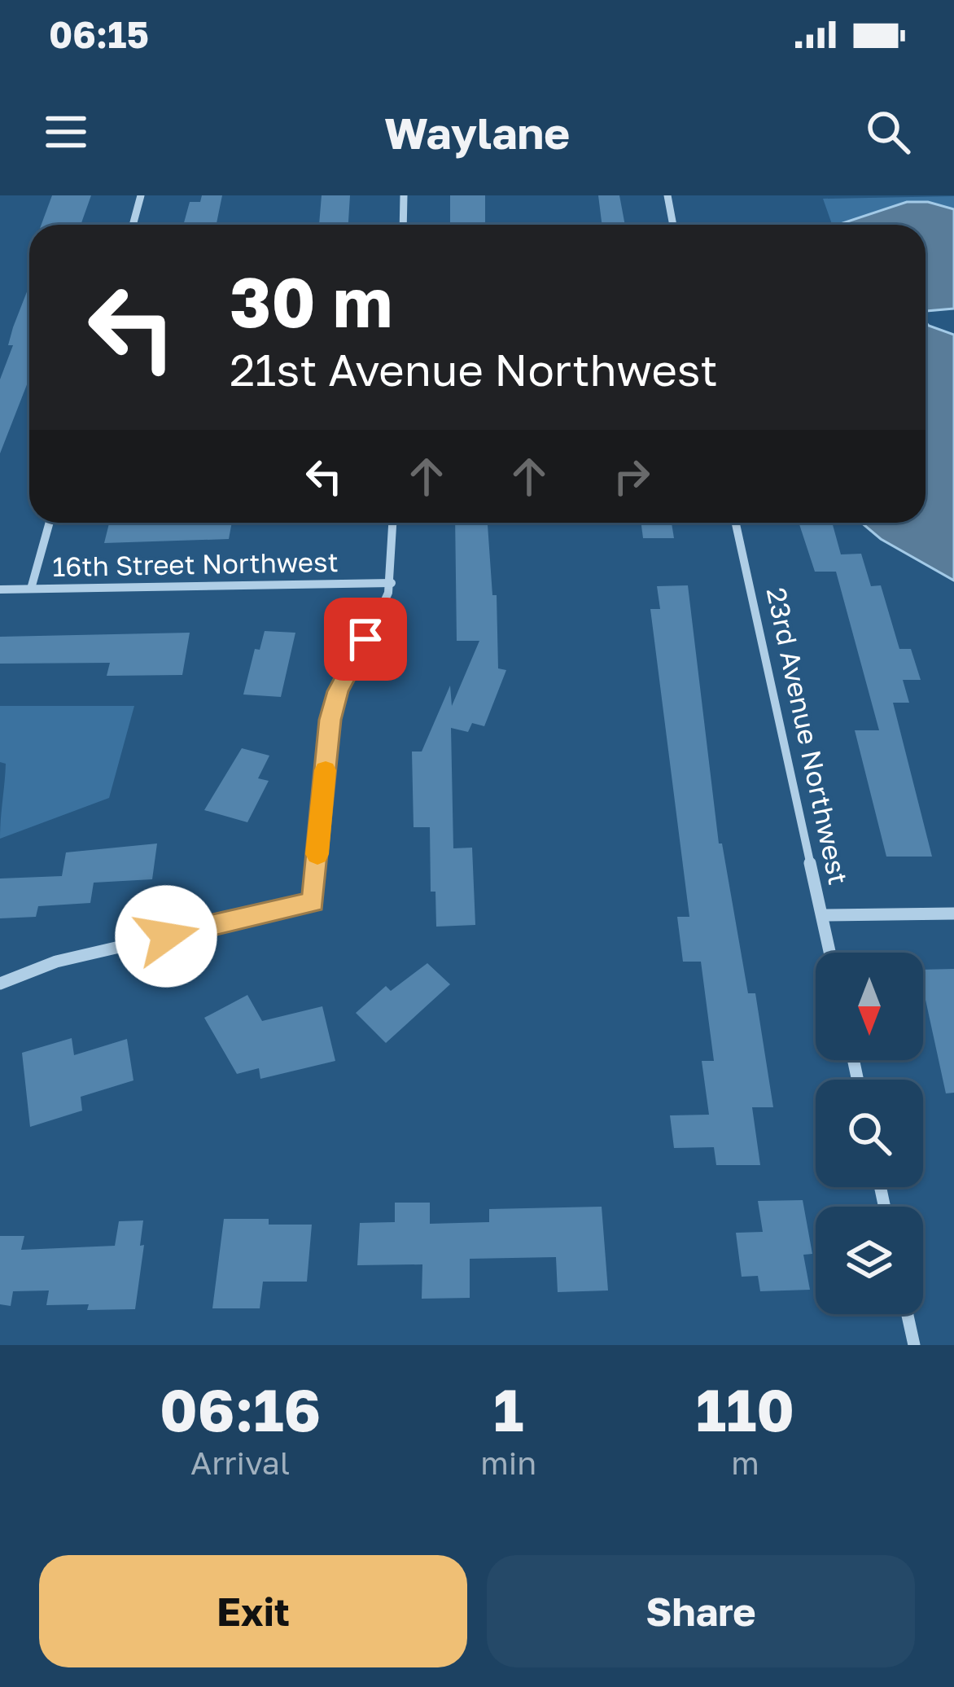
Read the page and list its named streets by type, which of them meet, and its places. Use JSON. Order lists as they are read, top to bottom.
{
  "streets": {
    "street": ["16th Street Northwest", "23rd Avenue Northwest"]
  },
  "north": "bottom",
  "page": {
    "status": "06:15",
    "header": "Waylane",
    "turn": ["30 m", "21st Avenue Northwest"],
    "eta": [
      "06:16",
      "Arrival",
      "1",
      "min",
      "110",
      "m"
    ],
    "buttons": ["Exit", "Share"]
  }
}
